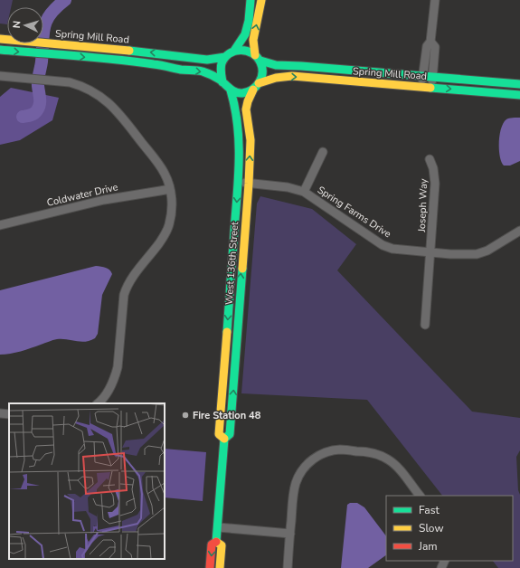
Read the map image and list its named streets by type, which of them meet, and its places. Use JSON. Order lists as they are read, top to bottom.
{
  "streets": {
    "street": [
      "Spring Mill Road",
      "Coldwater Drive",
      "Joseph Way",
      "Spring Farms Drive",
      "West 136th Street"
    ]
  },
  "crossings": [
    ["Spring Mill Road", "West 136th Street"],
    ["Joseph Way", "Spring Farms Drive"],
    ["Spring Farms Drive", "West 136th Street"]
  ],
  "places": ["Fire Station 48"],
  "legend": ["Fast", "Slow", "Jam"],
  "north": "left"
}
